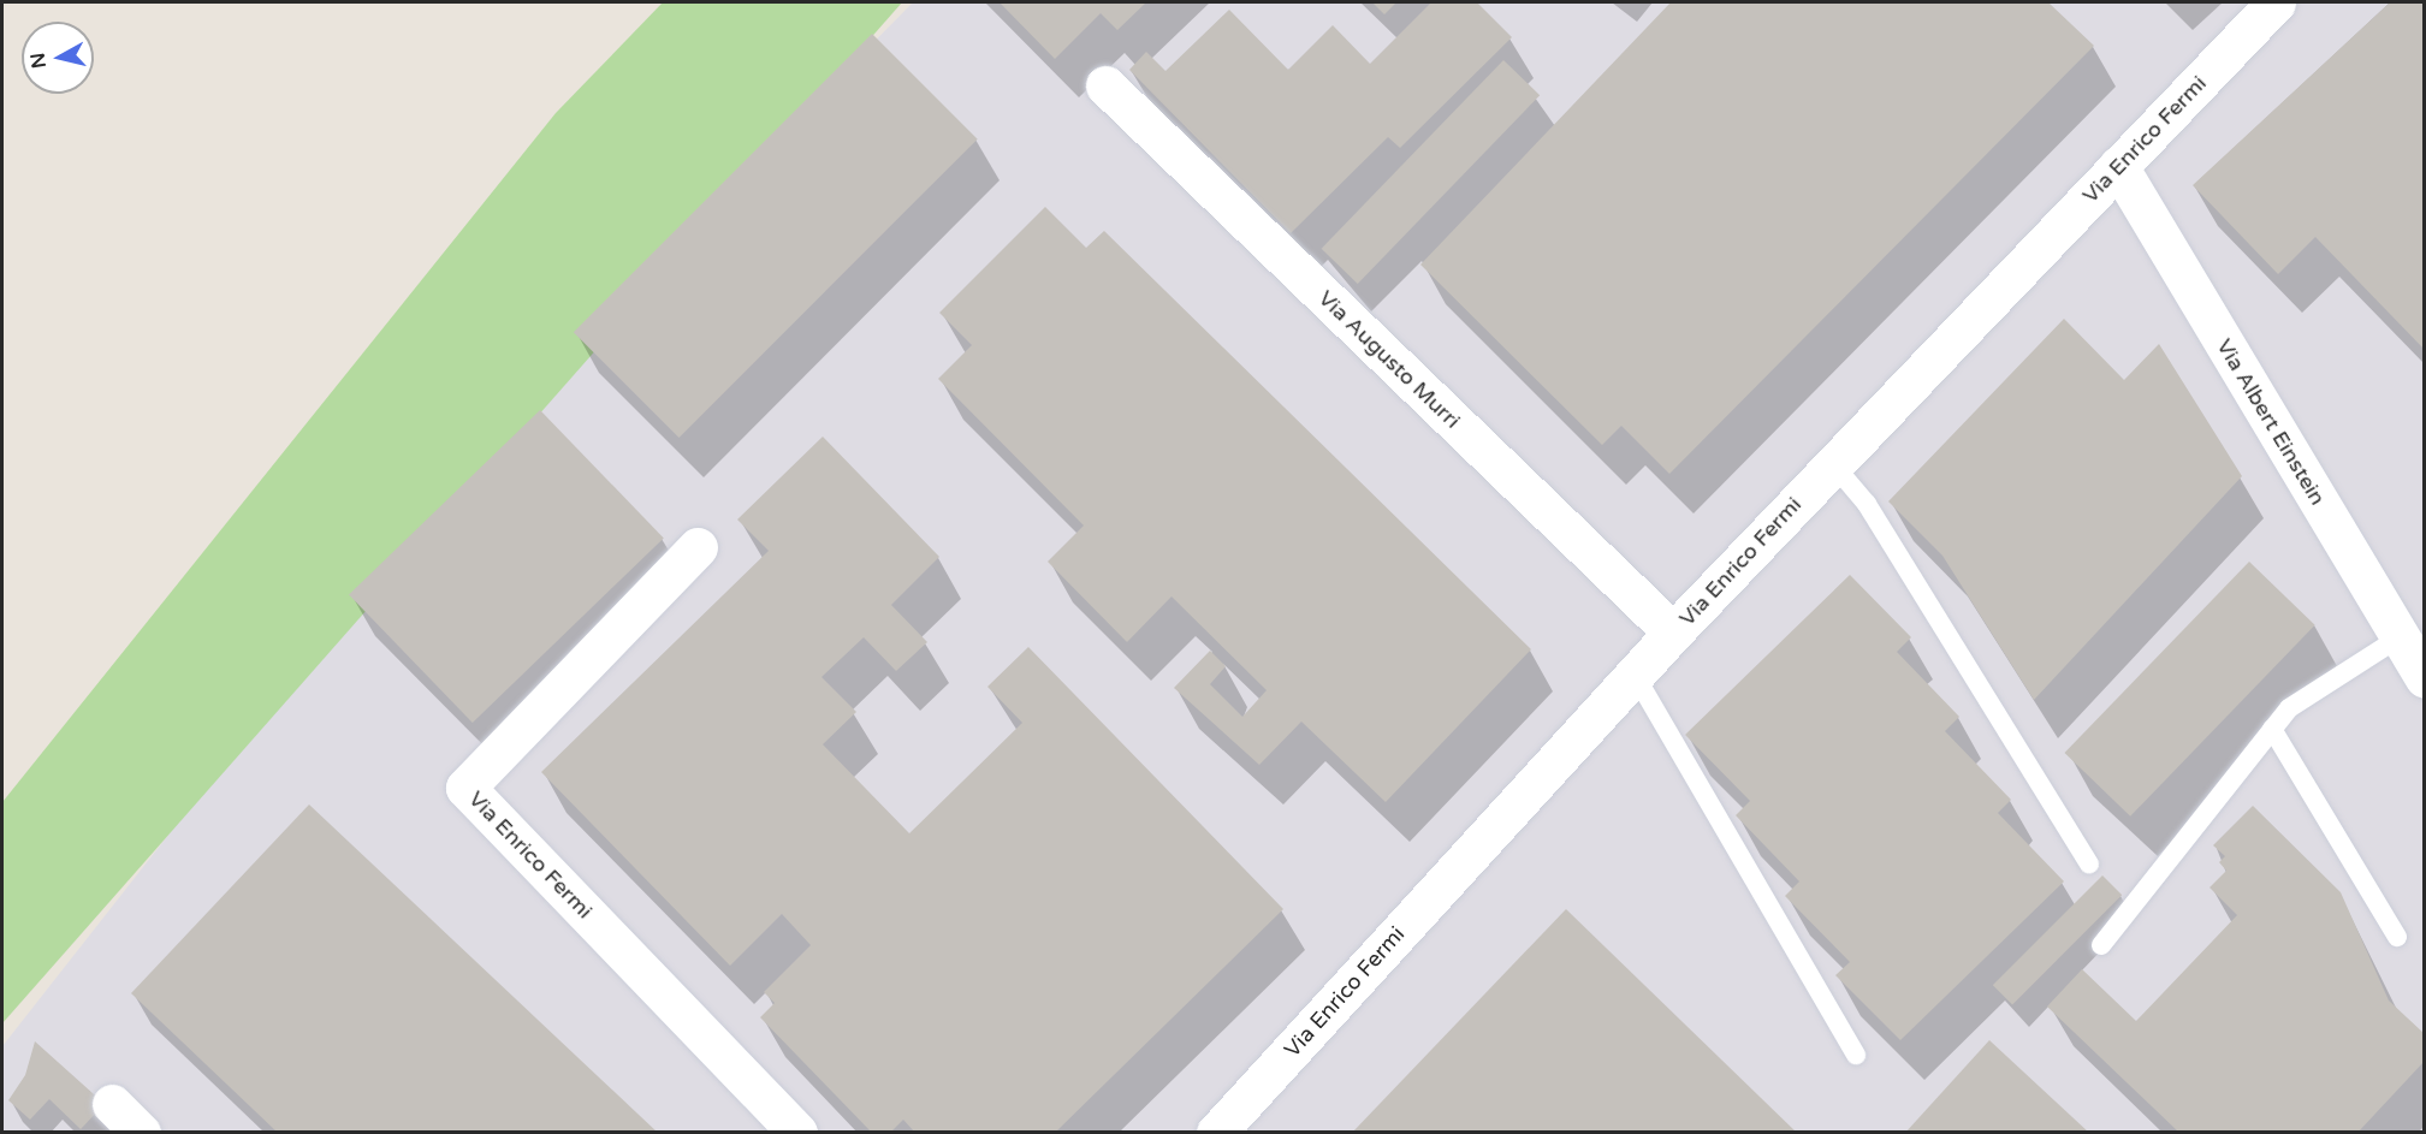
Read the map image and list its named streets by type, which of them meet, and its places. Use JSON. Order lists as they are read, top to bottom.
{
  "streets": {
    "street": ["Via Enrico Fermi", "Via Augusto Murri", "Via Albert Einstein"]
  },
  "crossings": [
    ["Via Enrico Fermi", "Via Augusto Murri"],
    ["Via Enrico Fermi", "Via Albert Einstein"]
  ],
  "north": "left"
}
